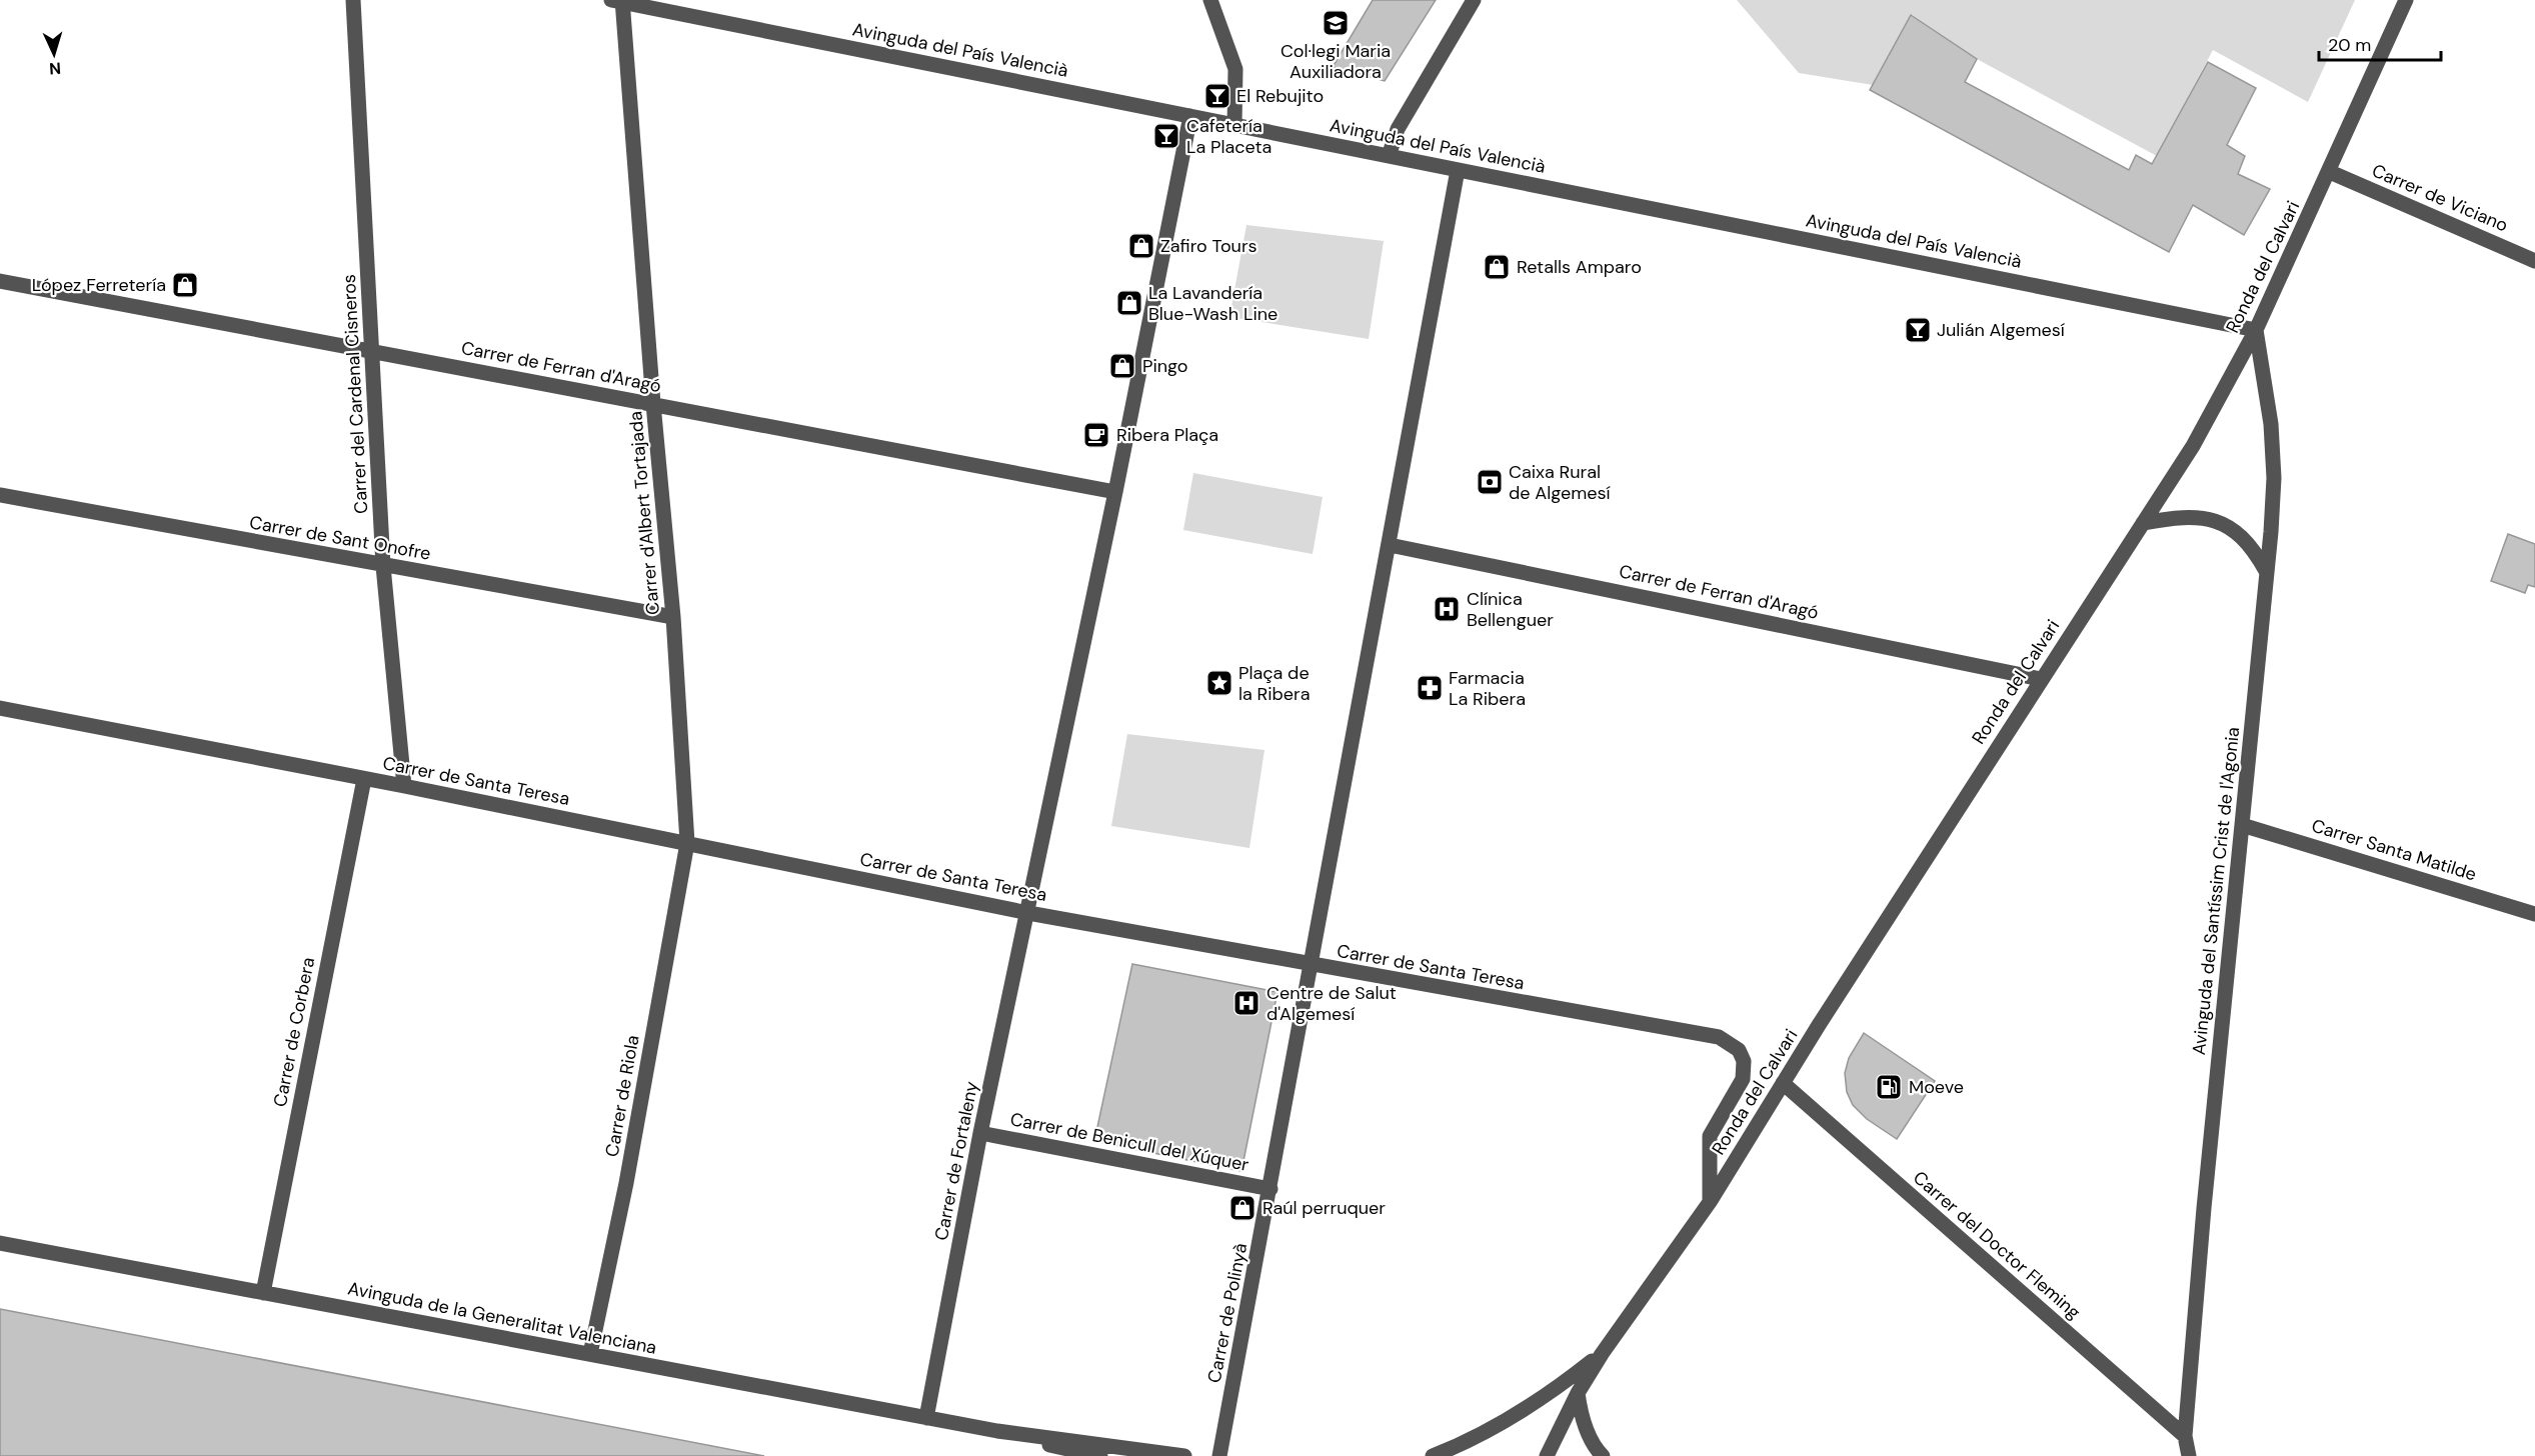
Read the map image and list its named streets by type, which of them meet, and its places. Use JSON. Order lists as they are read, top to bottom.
{
  "streets": {
    "street": [
      "Avinguda del País Valencià",
      "Carrer de Viciano",
      "Ronda del Calvari",
      "Carrer de Ferran d'Aragó",
      "Carrer del Cardenal Cisneros",
      "Carrer d'Albert Tortajada",
      "Carrer de Sant Onofre",
      "Carrer de Santa Teresa",
      "Carrer Santa Matilde",
      "Avinguda del Santíssim Crist de l'Agonia",
      "Carrer de Corbera",
      "Carrer de Riola",
      "Carrer de Benicull del Xúquer",
      "Carrer de Fortaleny",
      "Carrer del Doctor Fleming",
      "Carrer de Polinyà",
      "Avinguda de la Generalitat Valenciana"
    ]
  },
  "crossings": [
    ["Avinguda del País Valencià", "Ronda del Calvari"],
    ["Avinguda del País Valencià", "Carrer d'Albert Tortajada"],
    ["Avinguda del País Valencià", "Avinguda del Santíssim Crist de l'Agonia"],
    ["Carrer de Viciano", "Ronda del Calvari"],
    ["Ronda del Calvari", "Carrer de Ferran d'Aragó"],
    ["Ronda del Calvari", "Carrer de Santa Teresa"],
    ["Ronda del Calvari", "Avinguda del Santíssim Crist de l'Agonia"],
    ["Ronda del Calvari", "Carrer del Doctor Fleming"],
    ["Carrer de Ferran d'Aragó", "Carrer del Cardenal Cisneros"],
    ["Carrer de Ferran d'Aragó", "Carrer d'Albert Tortajada"],
    ["Carrer del Cardenal Cisneros", "Carrer de Sant Onofre"],
    ["Carrer del Cardenal Cisneros", "Carrer de Santa Teresa"],
    ["Carrer d'Albert Tortajada", "Carrer de Sant Onofre"],
    ["Carrer d'Albert Tortajada", "Carrer de Santa Teresa"],
    ["Carrer d'Albert Tortajada", "Carrer de Riola"],
    ["Carrer de Santa Teresa", "Carrer de Corbera"],
    ["Carrer de Santa Teresa", "Carrer de Riola"],
    ["Carrer de Santa Teresa", "Carrer de Fortaleny"],
    ["Carrer de Santa Teresa", "Carrer de Polinyà"],
    ["Carrer Santa Matilde", "Avinguda del Santíssim Crist de l'Agonia"],
    ["Avinguda del Santíssim Crist de l'Agonia", "Carrer del Doctor Fleming"],
    ["Carrer de Corbera", "Avinguda de la Generalitat Valenciana"],
    ["Carrer de Riola", "Avinguda de la Generalitat Valenciana"],
    ["Carrer de Benicull del Xúquer", "Carrer de Fortaleny"],
    ["Carrer de Benicull del Xúquer", "Carrer de Polinyà"],
    ["Carrer de Fortaleny", "Avinguda de la Generalitat Valenciana"]
  ],
  "places": {
    "school or university": ["Col·legi Maria Auxiliadora"],
    "bar": ["El Rebujito", "Cafetería La Placeta", "Julián Algemesí"],
    "shop": [
      "Zafiro Tours",
      "Retalls Amparo",
      "López Ferretería",
      "La Lavandería Blue-Wash Line",
      "Pingo",
      "Raúl perruquer"
    ],
    "cafe": ["Ribera Plaça"],
    "bank": ["Caixa Rural de Algemesí"],
    "hospital": ["Clínica Bellenguer", "Centre de Salut d'Algemesí"],
    "place": ["Plaça de la Ribera"],
    "pharmacy": ["Farmacia La Ribera"],
    "fuel station": ["Moeve"]
  },
  "scale_bar": "20 m",
  "north": "bottom"
}
